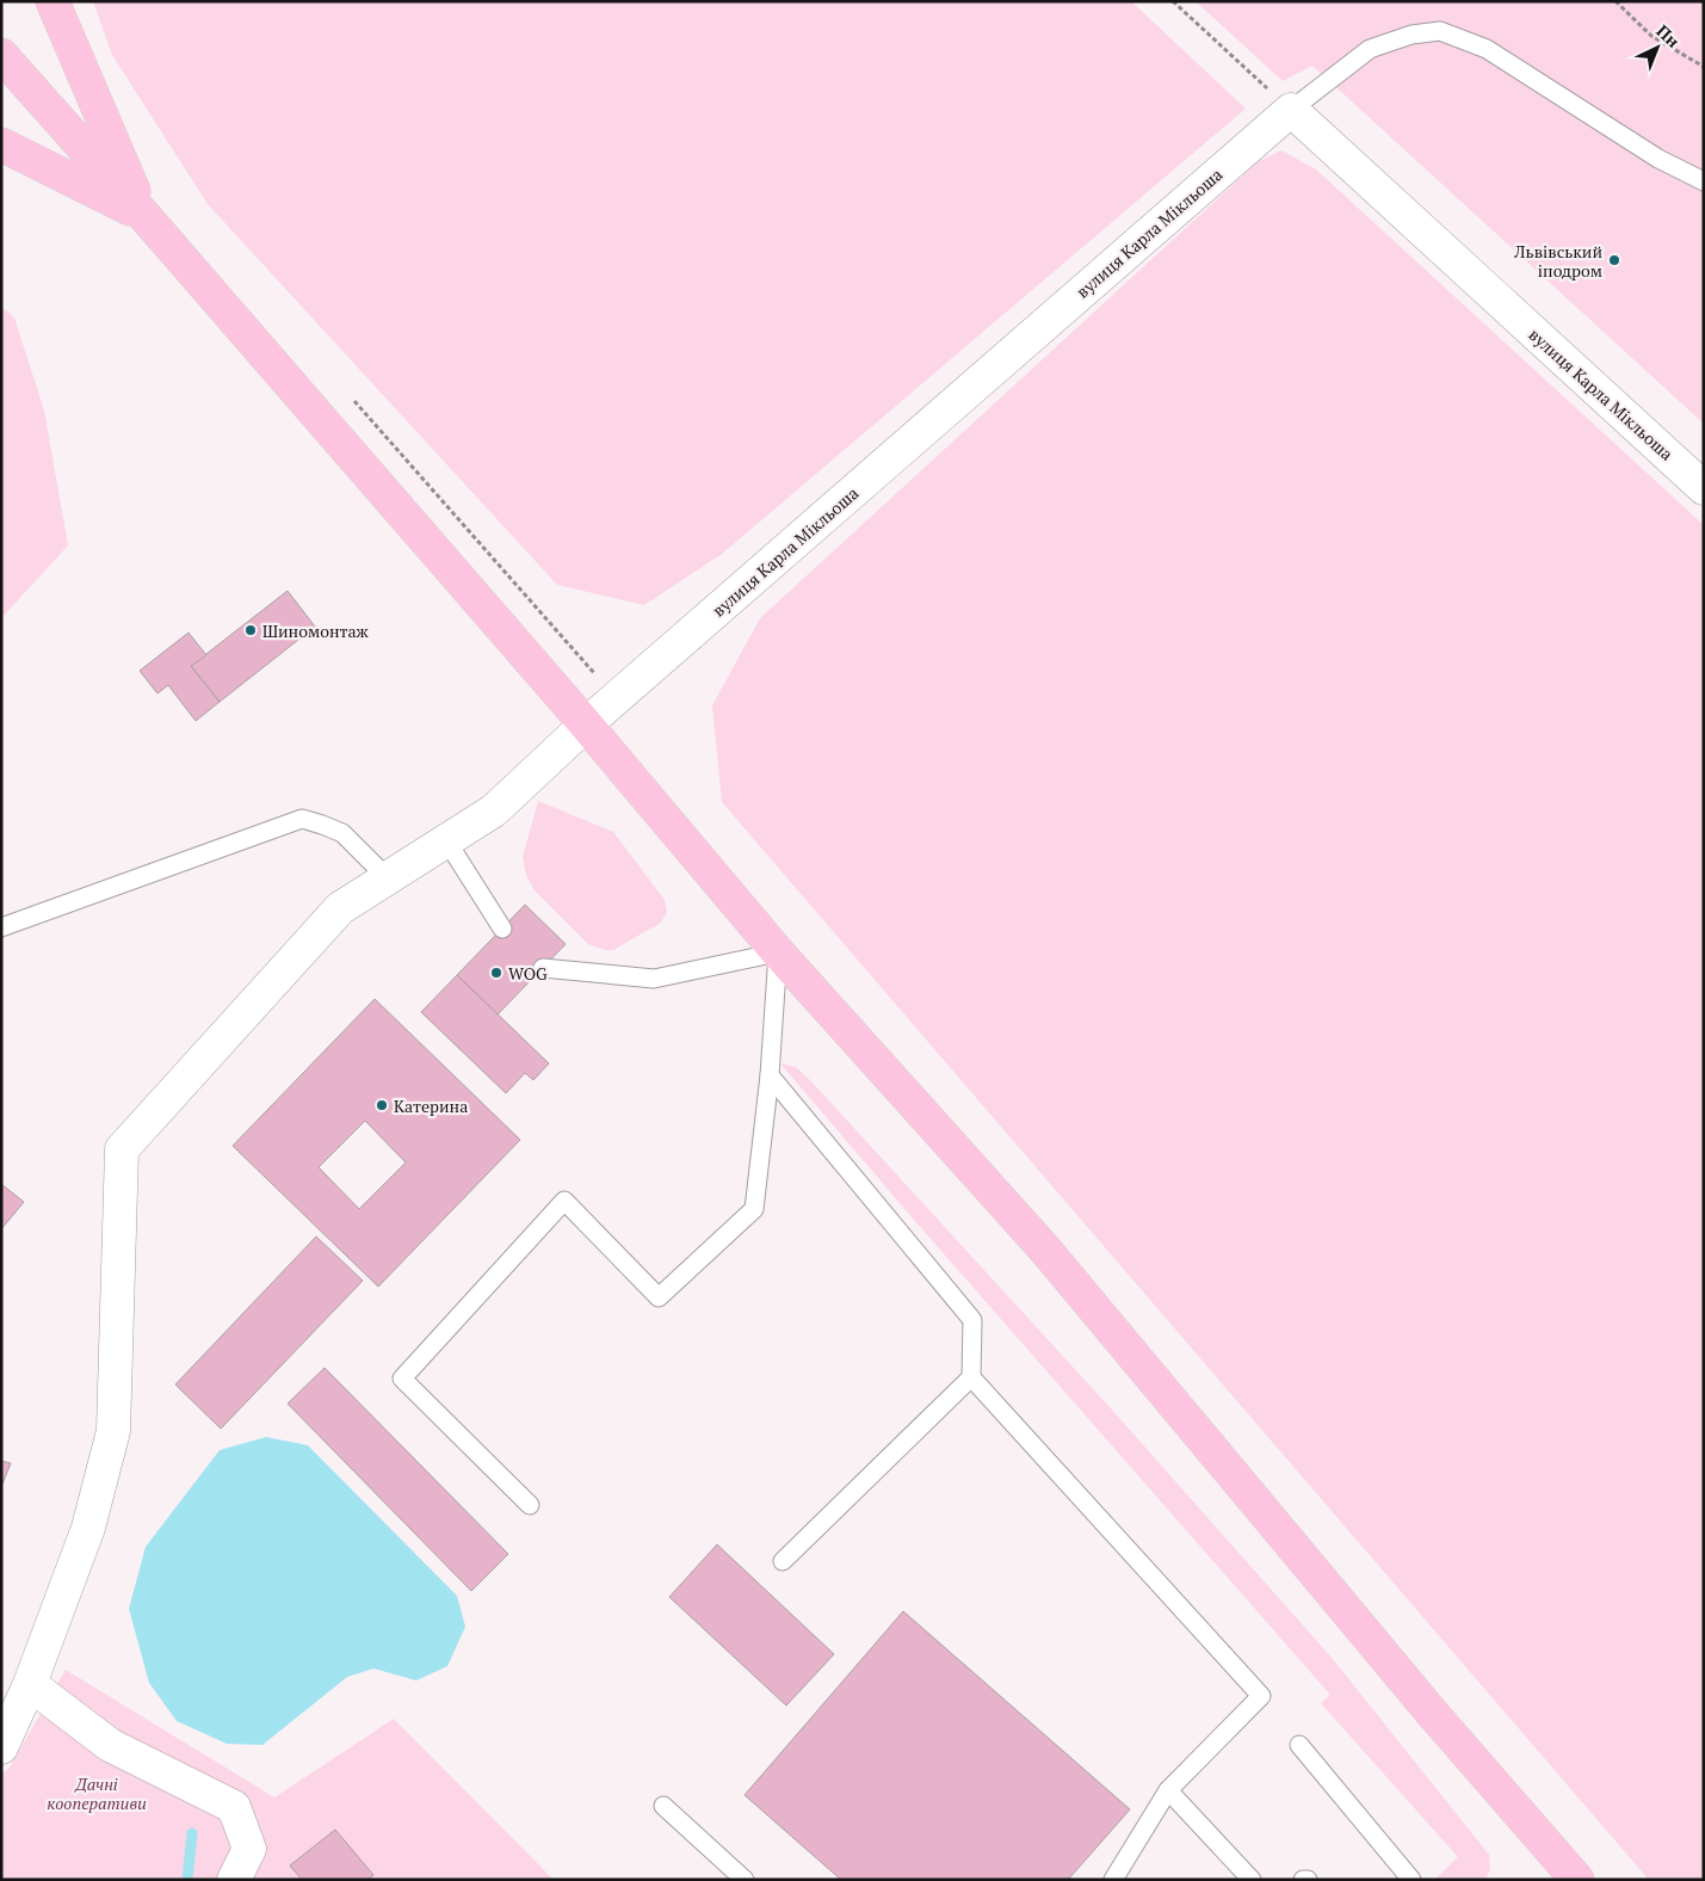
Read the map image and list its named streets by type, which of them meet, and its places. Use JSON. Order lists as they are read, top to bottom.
{
  "streets": {
    "street": ["вулиця Карла Мікльоша"]
  },
  "parks": ["Дачні кооперативи"],
  "places": [
    "Львівський іподром",
    "Шиномонтаж",
    "WOG",
    "Катерина"
  ],
  "north": "top right"
}
